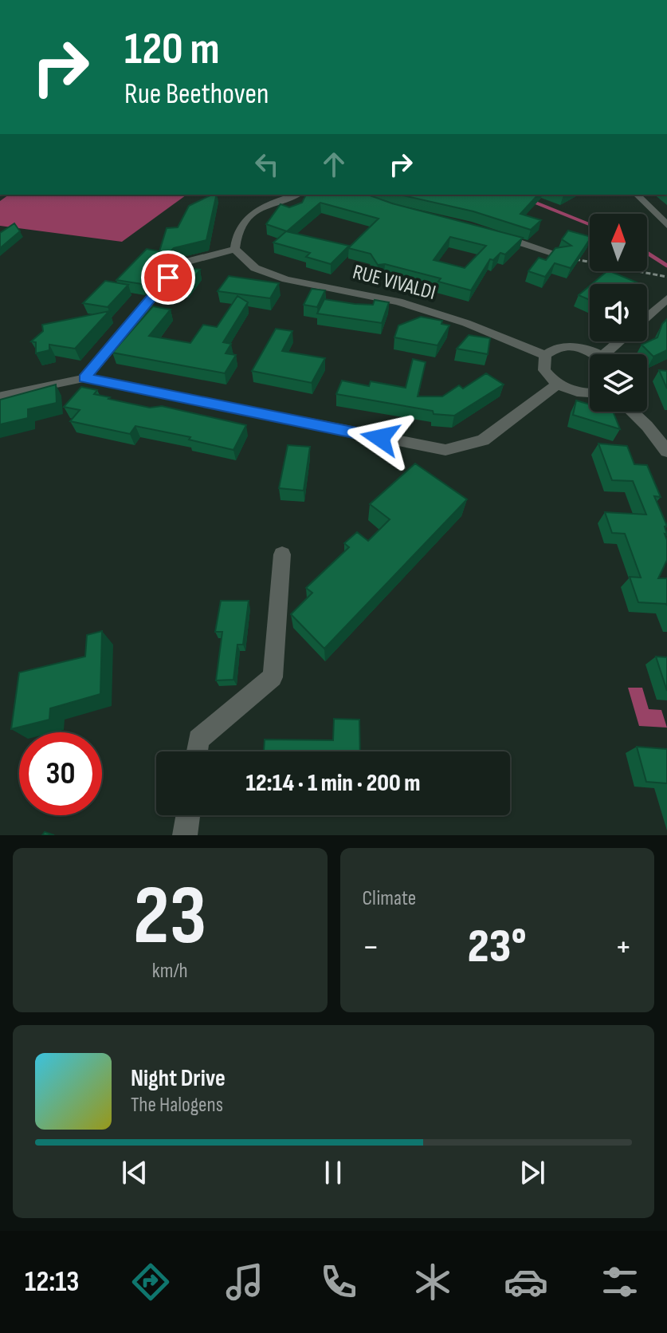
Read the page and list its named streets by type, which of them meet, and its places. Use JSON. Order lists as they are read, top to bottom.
{
  "streets": {
    "street": ["RUE VIVALDI"]
  },
  "north": "top",
  "page": {
    "turn": ["120 m", "Rue Beethoven"],
    "limit": "30",
    "trip": "12:14 · 1 min · 200 m",
    "tile": [
      ["23", "km/h"],
      "Climate"
    ],
    "heat": ["−", "23°", "+"],
    "song": ["Night Drive", "The Halogens"],
    "tabs": "12:13"
  }
}
